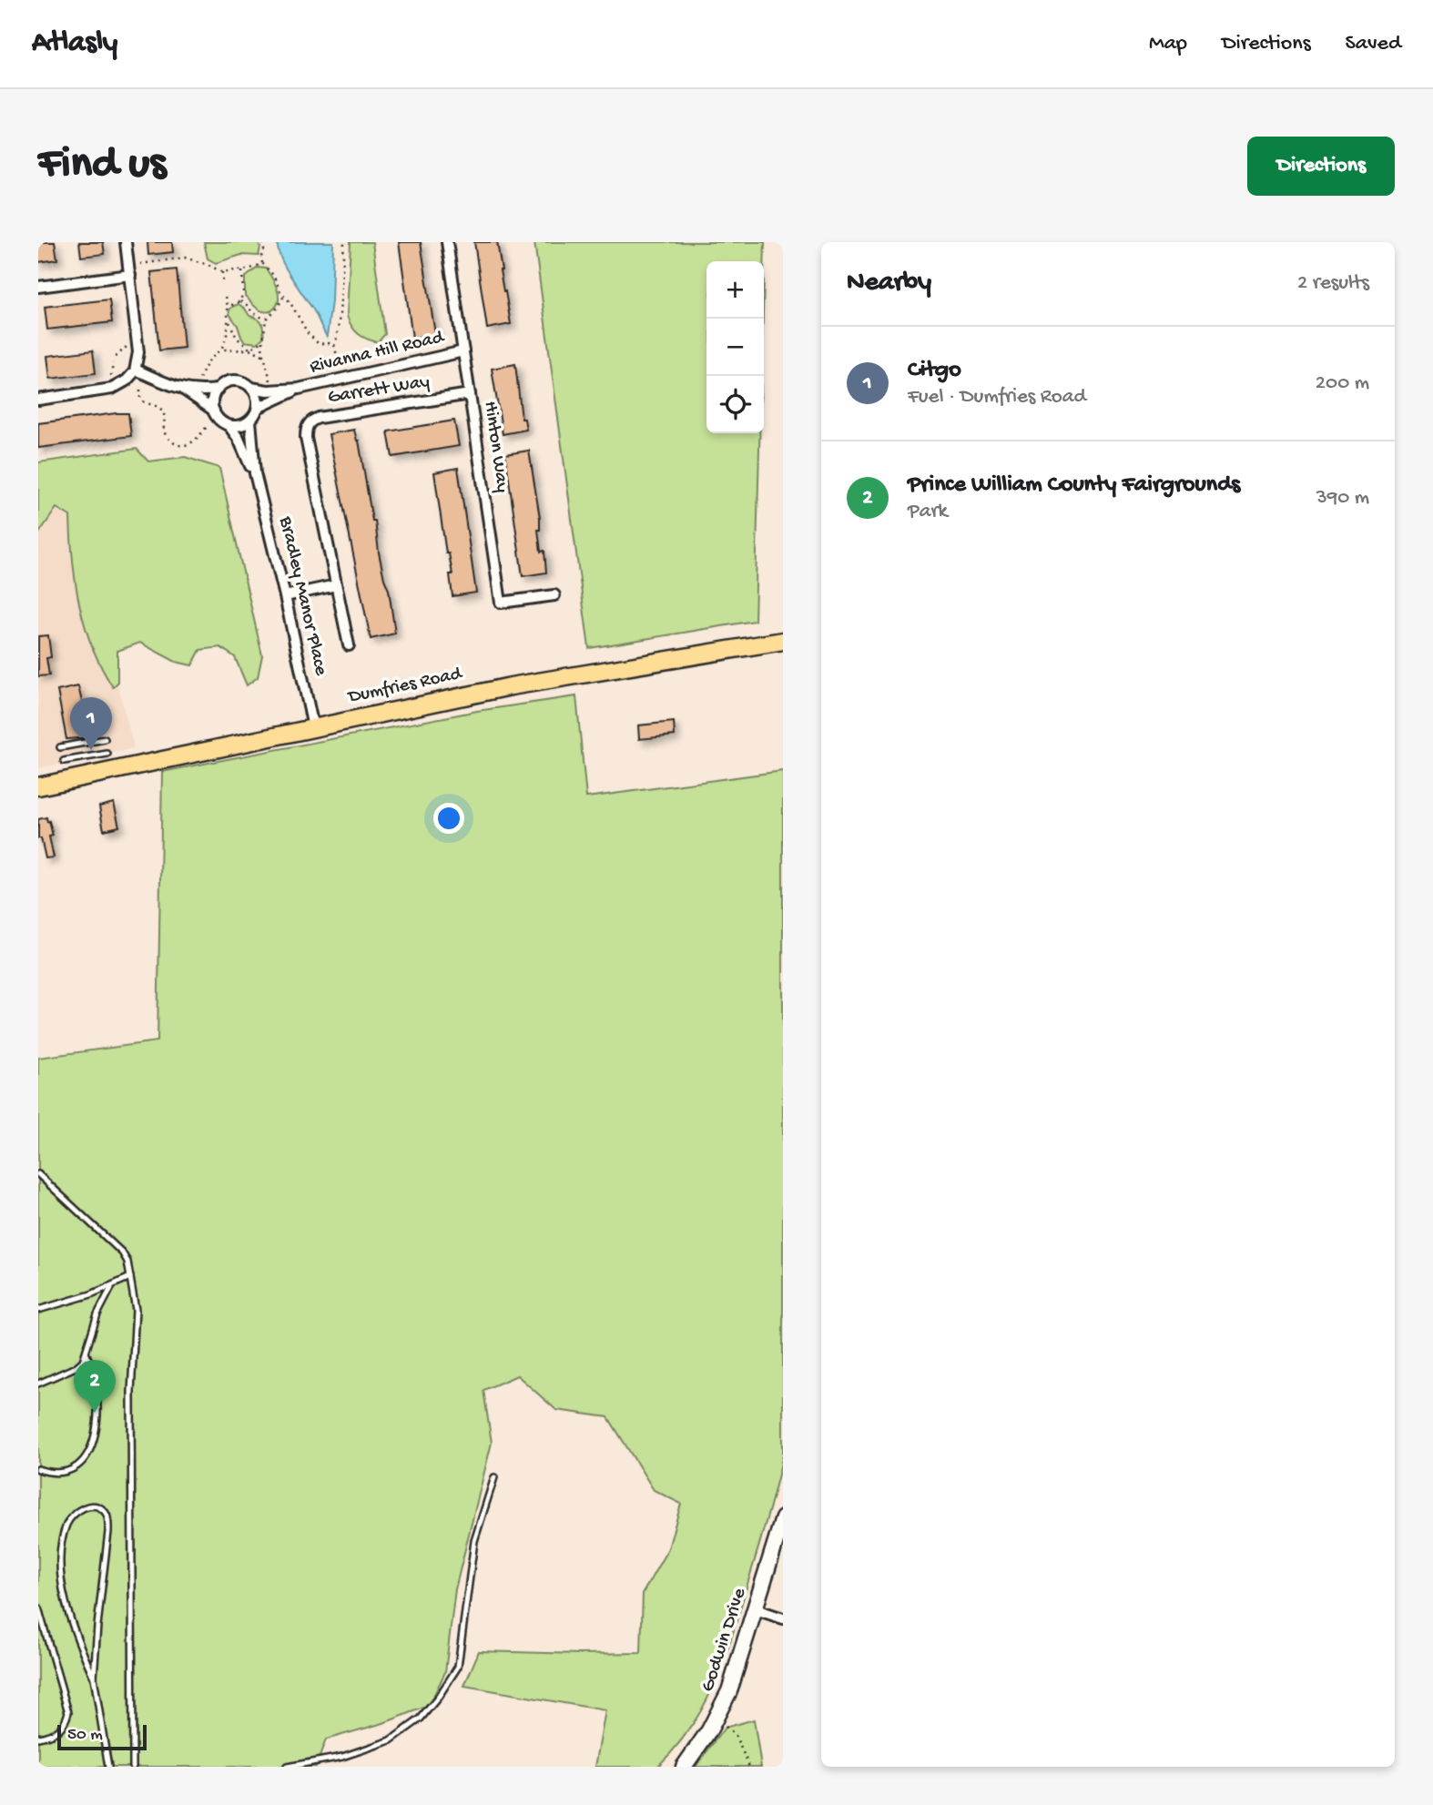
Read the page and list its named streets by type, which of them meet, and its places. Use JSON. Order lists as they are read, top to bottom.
{
  "streets": {
    "main road": ["Dumfries Road"],
    "street": [
      "Rivanna Hill Road",
      "Garrett Way",
      "Hinton Way",
      "Bradley Manor Place",
      "Godwin Drive"
    ]
  },
  "crossings": [
    ["Rivanna Hill Road", "Hinton Way"],
    ["Rivanna Hill Road", "Bradley Manor Place"],
    ["Garrett Way", "Hinton Way"],
    ["Bradley Manor Place", "Dumfries Road"]
  ],
  "scale_bar": "50 m",
  "page": {
    "header": "Atlasly",
    "nav": ["Map", "Directions", "Saved"],
    "buttons": "Directions",
    "title": "Find us",
    "heading": ["Nearby", "2 results"],
    "map_buttons": ["+", "−"],
    "list": [
      {
        "mark": "1",
        "name": "Citgo",
        "note": "Fuel · Dumfries Road",
        "value": "200 m"
      },
      {
        "mark": "2",
        "name": "Prince William County Fairgrounds",
        "note": "Park",
        "value": "390 m"
      }
    ],
    "pins": ["1", "2"],
    "scale": "50 m"
  }
}
